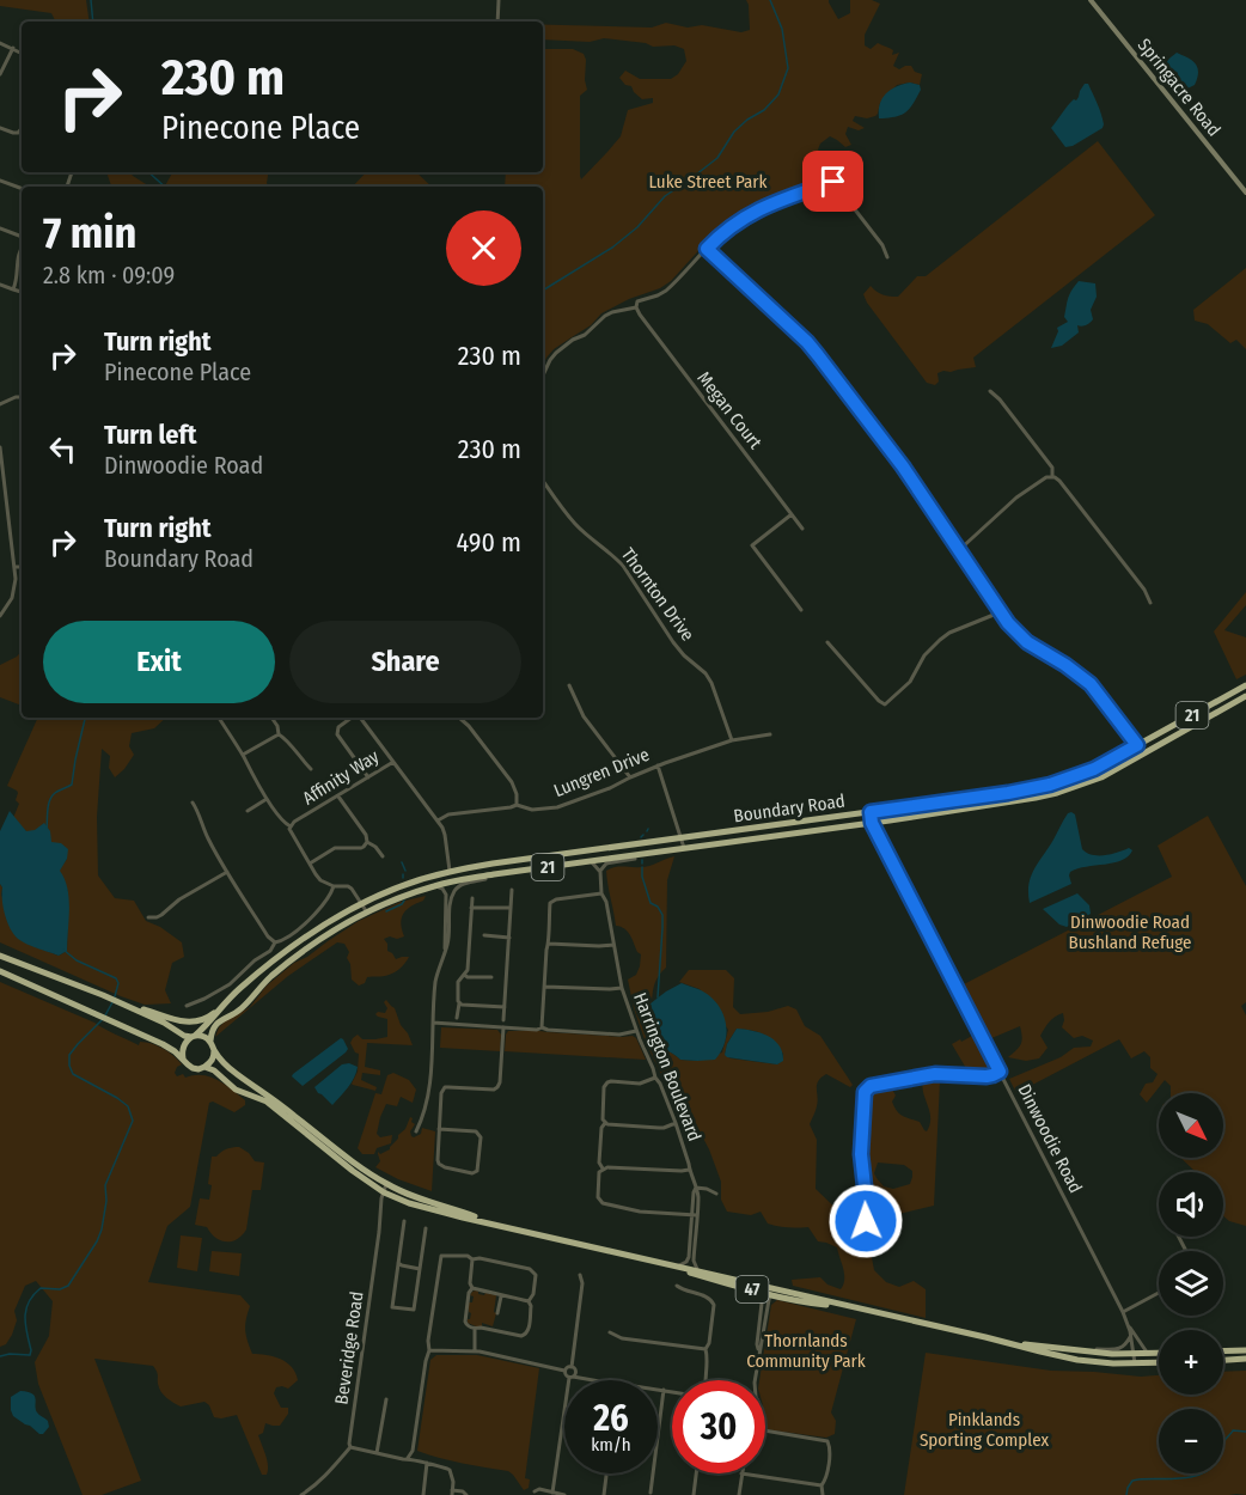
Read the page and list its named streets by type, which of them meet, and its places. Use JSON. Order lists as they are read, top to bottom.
{
  "streets": {
    "highway": ["21", "Boundary Road", "47"],
    "street": [
      "Springacre Road",
      "Megan Court",
      "Thornton Drive",
      "Lungren Drive",
      "Affinity Way",
      "Harrington Boulevard",
      "Dinwoodie Road",
      "Beveridge Road"
    ]
  },
  "crossings": [
    ["Thornton Drive", "Lungren Drive"],
    ["21", "Boundary Road"],
    ["21", "47"],
    ["Affinity Way", "Boundary Road"],
    ["Boundary Road", "Dinwoodie Road"],
    ["Boundary Road", "47"],
    ["Harrington Boulevard", "47"],
    ["Dinwoodie Road", "47"],
    ["47", "Beveridge Road"]
  ],
  "parks": [
    "Luke Street Park",
    "Dinwoodie Road Bushland Refuge",
    "Thornlands Community Park",
    "Pinklands Sporting Complex"
  ],
  "north": "bottom right",
  "page": {
    "turn": ["230 m", "Pinecone Place"],
    "heading": ["7 min", "2.8 km · 09:09"],
    "list": [
      {
        "name": "Turn right",
        "note": "Pinecone Place",
        "value": "230 m"
      },
      {
        "name": "Turn left",
        "note": "Dinwoodie Road",
        "value": "230 m"
      },
      {
        "name": "Turn right",
        "note": "Boundary Road",
        "value": "490 m"
      }
    ],
    "buttons": ["Exit", "Share"],
    "map_buttons": ["+", "−"],
    "speed": "26 km/h",
    "limit": "30"
  }
}
